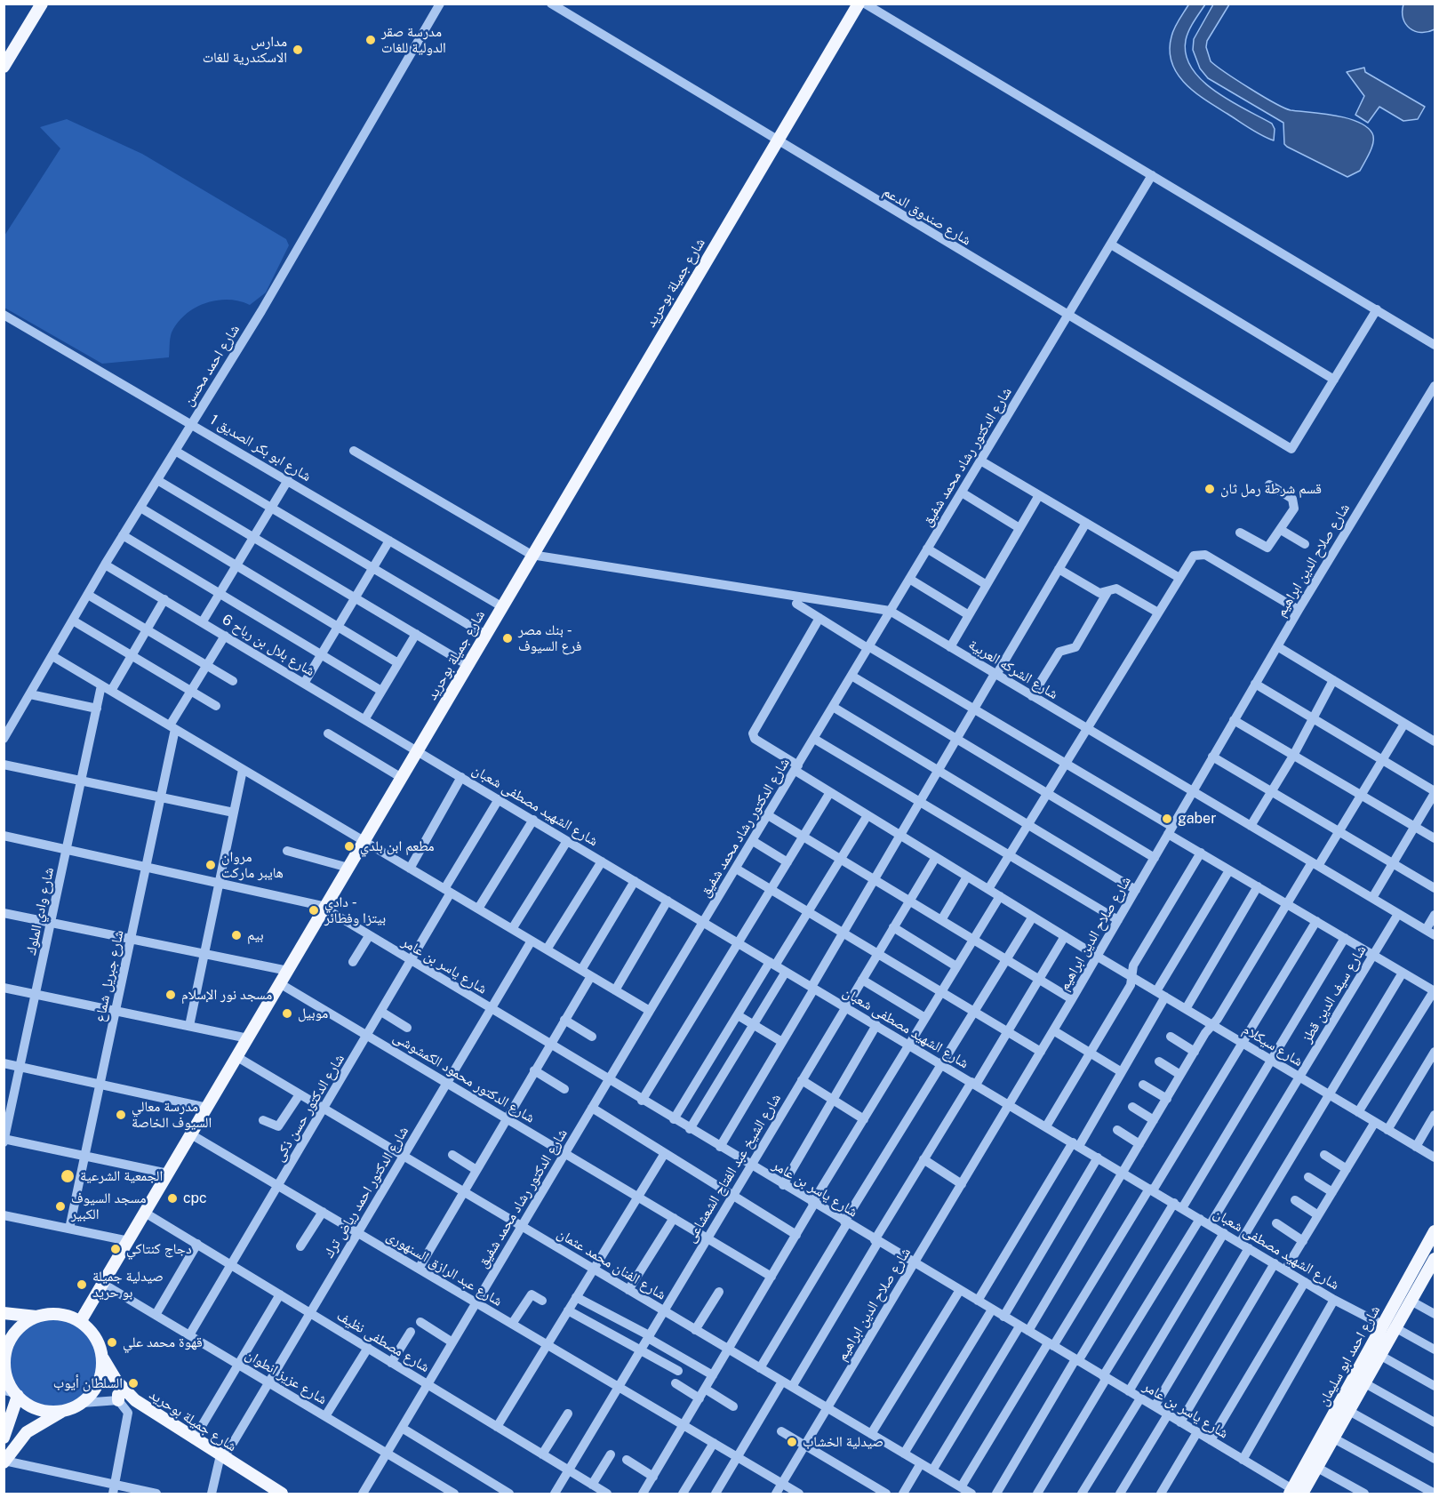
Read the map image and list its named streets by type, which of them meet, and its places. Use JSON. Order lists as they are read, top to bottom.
{
  "streets": {
    "main road": ["شارع جميلة بوحريد", "شارع احمد ابو سليمان"],
    "street": [
      "شارع صندوق الدعم",
      "شارع احمد محسن",
      "شارع ابو بكر الصديق 1",
      "شارع الدكتور رشاد محمد شفيق",
      "شارع صلاح الدين ابراهيم",
      "شارع بلال بن رباح 6",
      "شارع الشركه العربية",
      "شارع الشهيد مصطفى شعبان",
      "شارع وادي الملوك",
      "شارع ياسر بن عامر",
      "شارع جبريل شماع",
      "شارع سيف الدين قطز",
      "شارع سيكلام",
      "شارع الدكتور محمود الكمشوشى",
      "شارع الدكتور حسن ذكى",
      "شارع الشيخ عبد الفتاح الشعشاعى",
      "شارع الدكتور احمد رياض ترك",
      "شارع الفنان محمد عثمان",
      "شارع عبد الرازق السنهورى",
      "شارع مصطفى نظيف",
      "شارع عزيز انطوان"
    ]
  },
  "crossings": [
    ["شارع صندوق الدعم", "شارع جميلة بوحريد"],
    ["شارع صندوق الدعم", "شارع الدكتور رشاد محمد شفيق"],
    ["شارع جميلة بوحريد", "شارع ابو بكر الصديق 1"],
    ["شارع جميلة بوحريد", "شارع بلال بن رباح 6"],
    ["شارع جميلة بوحريد", "شارع الشركه العربية"],
    ["شارع جميلة بوحريد", "شارع الشهيد مصطفى شعبان"],
    ["شارع جميلة بوحريد", "شارع ياسر بن عامر"],
    ["شارع جميلة بوحريد", "شارع الدكتور محمود الكمشوشى"],
    ["شارع جميلة بوحريد", "شارع الدكتور احمد رياض ترك"],
    ["شارع جميلة بوحريد", "شارع الفنان محمد عثمان"],
    ["شارع جميلة بوحريد", "شارع عبد الرازق السنهورى"],
    ["شارع جميلة بوحريد", "شارع مصطفى نظيف"],
    ["شارع جميلة بوحريد", "شارع عزيز انطوان"],
    ["شارع احمد محسن", "شارع ابو بكر الصديق 1"],
    ["شارع احمد محسن", "شارع بلال بن رباح 6"],
    ["شارع الدكتور رشاد محمد شفيق", "شارع الشركه العربية"],
    ["شارع الدكتور رشاد محمد شفيق", "شارع الشهيد مصطفى شعبان"],
    ["شارع الدكتور رشاد محمد شفيق", "شارع ياسر بن عامر"],
    ["شارع الدكتور رشاد محمد شفيق", "شارع سيكلام"],
    ["شارع الدكتور رشاد محمد شفيق", "شارع الدكتور محمود الكمشوشى"],
    ["شارع الدكتور رشاد محمد شفيق", "شارع الفنان محمد عثمان"],
    ["شارع الدكتور رشاد محمد شفيق", "شارع عبد الرازق السنهورى"],
    ["شارع الدكتور رشاد محمد شفيق", "شارع مصطفى نظيف"],
    ["شارع الدكتور رشاد محمد شفيق", "شارع عزيز انطوان"],
    ["شارع صلاح الدين ابراهيم", "شارع الشركه العربية"],
    ["شارع صلاح الدين ابراهيم", "شارع الشهيد مصطفى شعبان"],
    ["شارع صلاح الدين ابراهيم", "شارع ياسر بن عامر"],
    ["شارع صلاح الدين ابراهيم", "شارع سيكلام"],
    ["شارع صلاح الدين ابراهيم", "شارع الفنان محمد عثمان"],
    ["شارع صلاح الدين ابراهيم", "شارع عبد الرازق السنهورى"],
    ["شارع بلال بن رباح 6", "شارع الشهيد مصطفى شعبان"],
    ["شارع بلال بن رباح 6", "شارع جبريل شماع"],
    ["شارع الشركه العربية", "شارع سيف الدين قطز"],
    ["شارع الشهيد مصطفى شعبان", "شارع سيف الدين قطز"],
    ["شارع الشهيد مصطفى شعبان", "شارع الدكتور حسن ذكى"],
    ["شارع الشهيد مصطفى شعبان", "شارع الشيخ عبد الفتاح الشعشاعى"],
    ["شارع الشهيد مصطفى شعبان", "شارع احمد ابو سليمان"],
    ["شارع وادي الملوك", "شارع ياسر بن عامر"],
    ["شارع ياسر بن عامر", "شارع جبريل شماع"],
    ["شارع ياسر بن عامر", "شارع الدكتور حسن ذكى"],
    ["شارع ياسر بن عامر", "شارع الشيخ عبد الفتاح الشعشاعى"],
    ["شارع ياسر بن عامر", "شارع الدكتور احمد رياض ترك"],
    ["شارع ياسر بن عامر", "شارع احمد ابو سليمان"],
    ["شارع سيف الدين قطز", "شارع سيكلام"],
    ["شارع سيكلام", "شارع الشيخ عبد الفتاح الشعشاعى"],
    ["شارع الدكتور محمود الكمشوشى", "شارع الدكتور حسن ذكى"],
    ["شارع الدكتور محمود الكمشوشى", "شارع الشيخ عبد الفتاح الشعشاعى"],
    ["شارع الدكتور محمود الكمشوشى", "شارع الدكتور احمد رياض ترك"],
    ["شارع الدكتور حسن ذكى", "شارع الفنان محمد عثمان"],
    ["شارع الدكتور حسن ذكى", "شارع عبد الرازق السنهورى"],
    ["شارع الدكتور حسن ذكى", "شارع مصطفى نظيف"],
    ["شارع الدكتور حسن ذكى", "شارع عزيز انطوان"],
    ["شارع الشيخ عبد الفتاح الشعشاعى", "شارع الفنان محمد عثمان"],
    ["شارع الشيخ عبد الفتاح الشعشاعى", "شارع عبد الرازق السنهورى"],
    ["شارع الشيخ عبد الفتاح الشعشاعى", "شارع مصطفى نظيف"],
    ["شارع الدكتور احمد رياض ترك", "شارع الفنان محمد عثمان"],
    ["شارع الدكتور احمد رياض ترك", "شارع عبد الرازق السنهورى"],
    ["شارع الدكتور احمد رياض ترك", "شارع مصطفى نظيف"],
    ["شارع الدكتور احمد رياض ترك", "شارع عزيز انطوان"]
  ],
  "places": [
    "مدرسة صقر الدولية للغات",
    "مدارس الاسكندرية للغات",
    "قسم شرطة رمل ثان",
    "بنك مصر - فرع السيوف",
    "gaber",
    "مطعم ابن بلدي",
    "مروان هايبر ماركت",
    "دادي - بيتزا وفطائر",
    "بيم",
    "مسجد نور الإسلام",
    "موبيل",
    "مدرسة معالي السيوف الخاصة",
    "الجمعية الشرعية",
    "cpc",
    "مسجد السيوف الكبير",
    "دجاج كنتاكي",
    "صيدلية جميلة بو حريد",
    "قهوة محمد علي",
    "السلطان أيوب",
    "صيدلية الخشاب"
  ]
}
